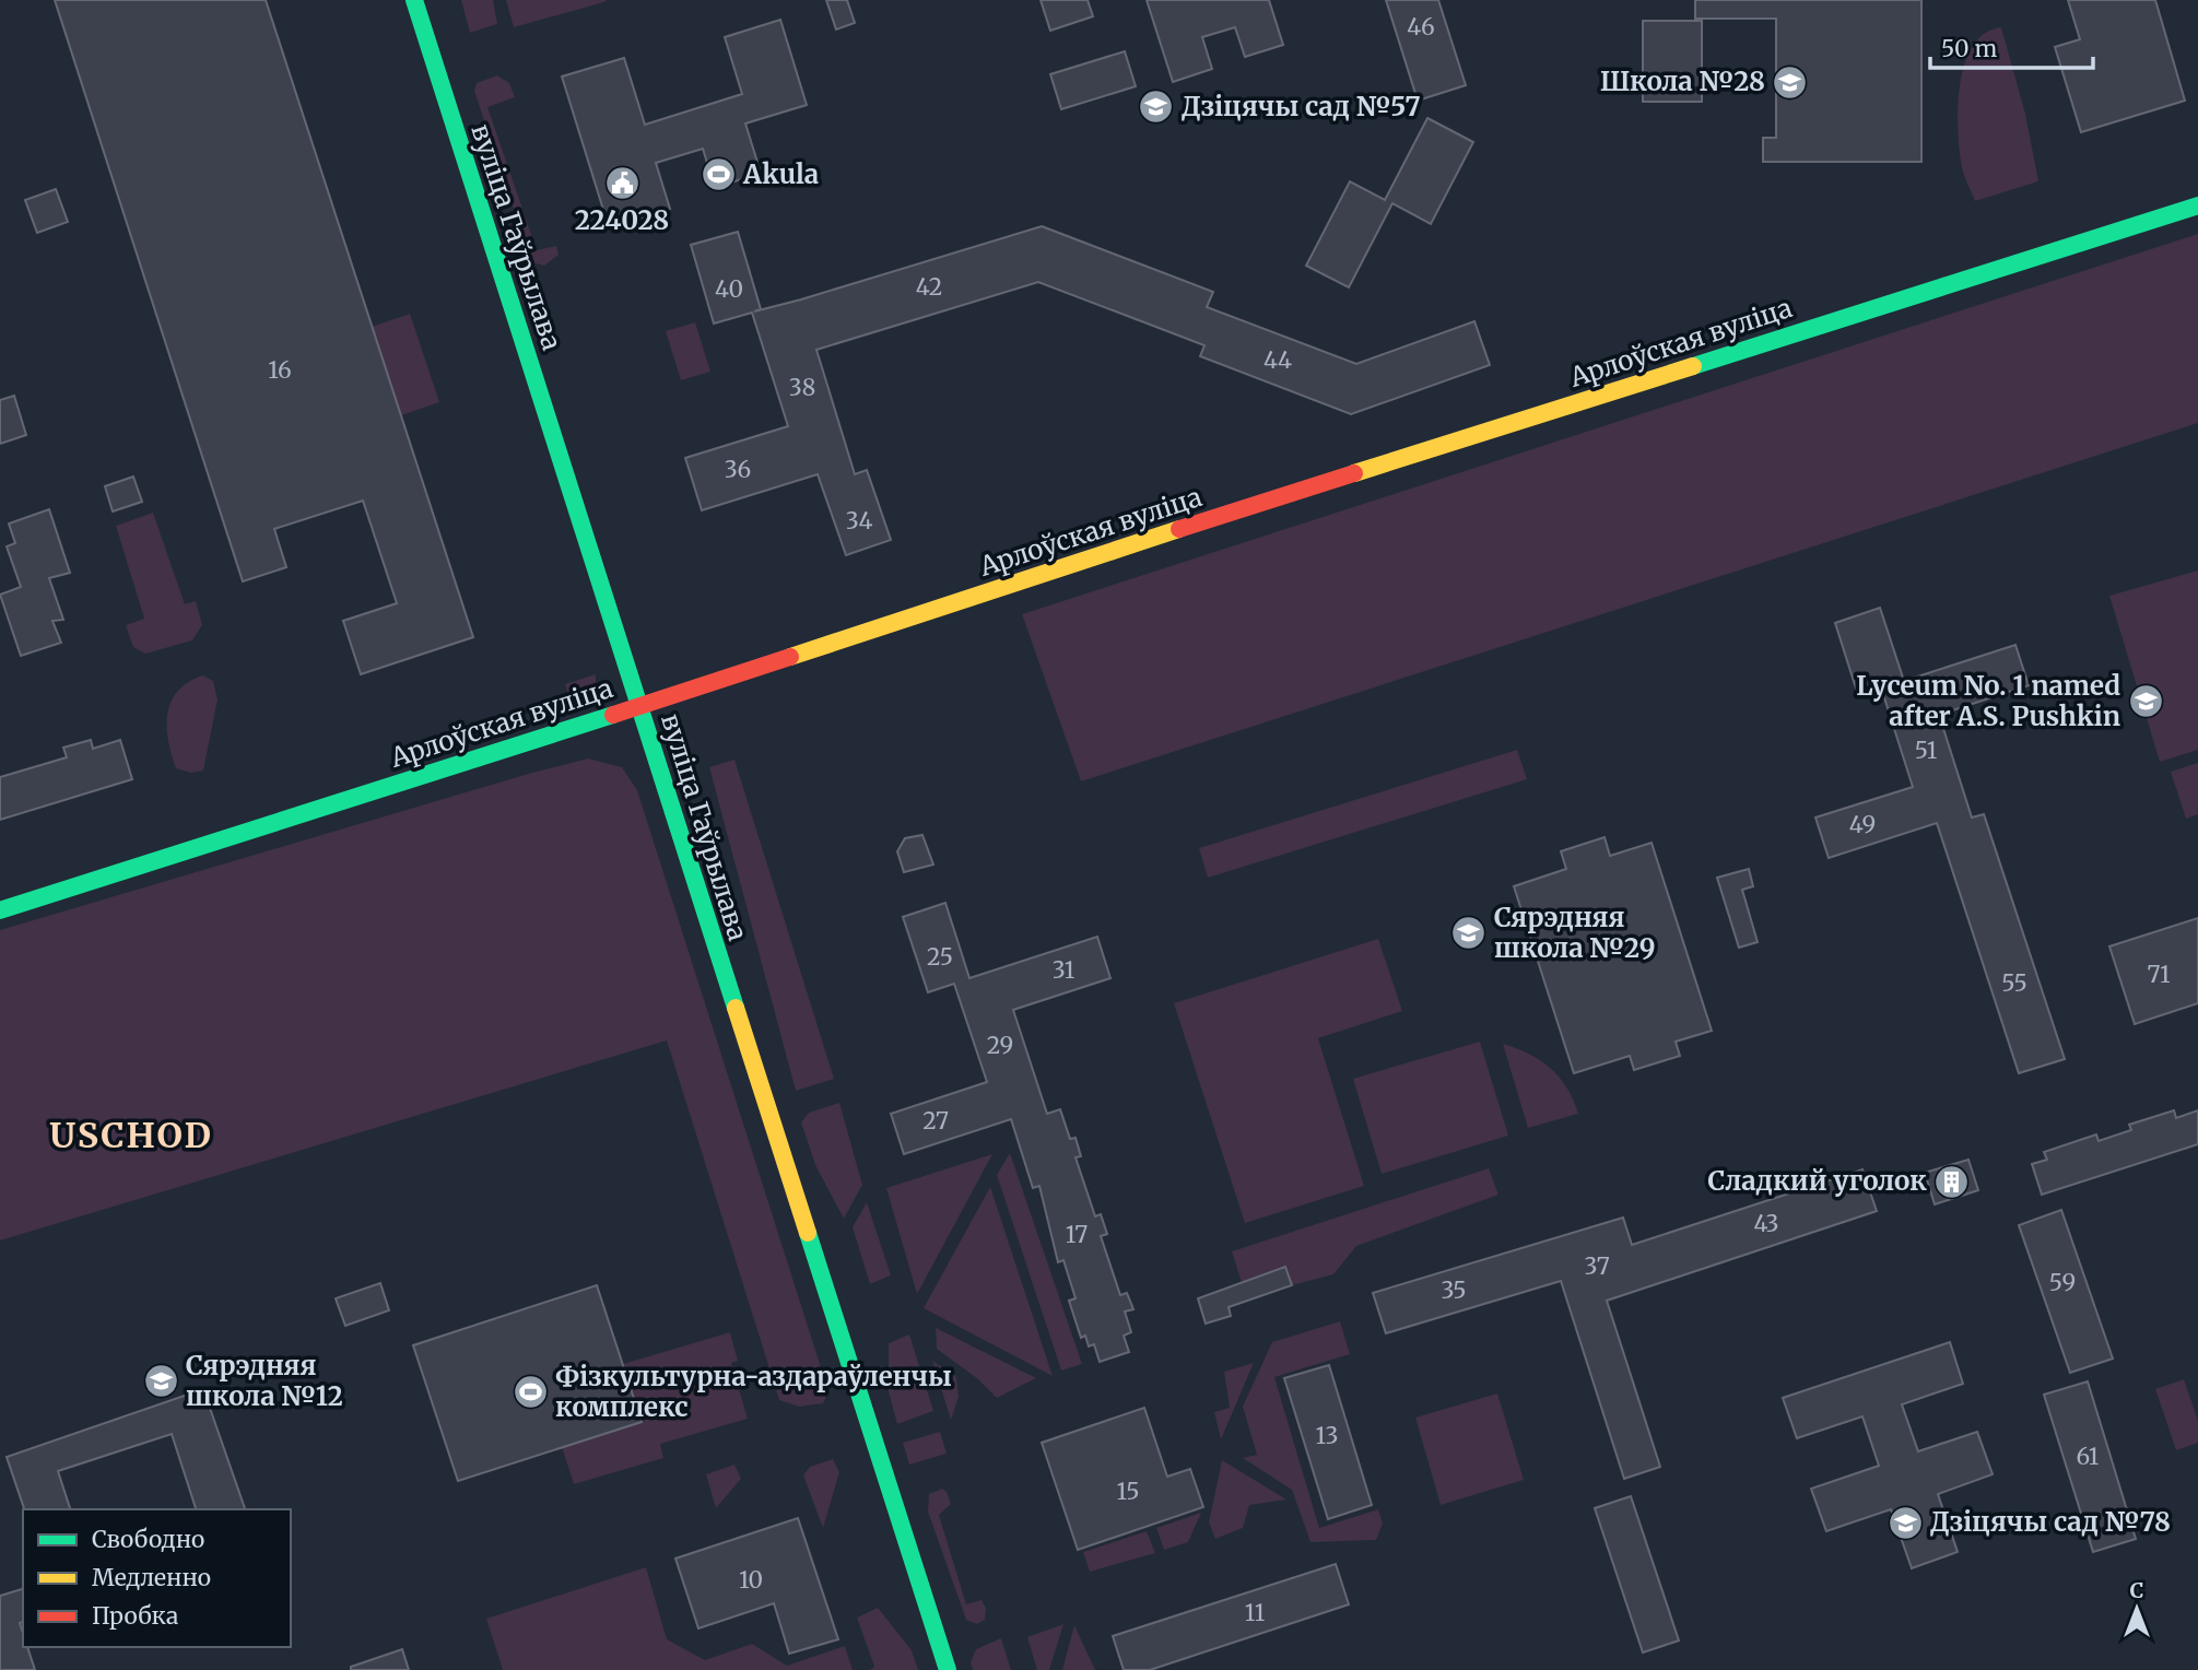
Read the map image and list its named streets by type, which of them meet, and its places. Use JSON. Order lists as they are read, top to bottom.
{
  "streets": {
    "street": ["вуліца Гаўрылава", "Арлоўская вуліца"]
  },
  "crossings": [
    ["вуліца Гаўрылава", "Арлоўская вуліца"]
  ],
  "districts": ["USCHOD"],
  "places": {
    "school or university": [
      "Школа №28",
      "Дзіцячы сад №57",
      "Lyceum No. 1 named after A.S. Pushkin",
      "Сярэдняя школа №29",
      "Сярэдняя школа №12",
      "Дзіцячы сад №78"
    ],
    "sports": ["Akula", "Фізкультурна-аздараўленчы комплекс"],
    "public building": ["224028"],
    "building": ["Сладкий уголок"]
  },
  "house_numbers": [
    "46",
    "42",
    "40",
    "44",
    "16",
    "38",
    "36",
    "34",
    "51",
    "49",
    "25",
    "31",
    "71",
    "55",
    "29",
    "27",
    "43",
    "17",
    "37",
    "59",
    "35",
    "13",
    "61",
    "15",
    "10",
    "11"
  ],
  "legend": ["Свободно", "Медленно", "Пробка"],
  "scale_bar": "50 m",
  "north": "top"
}
